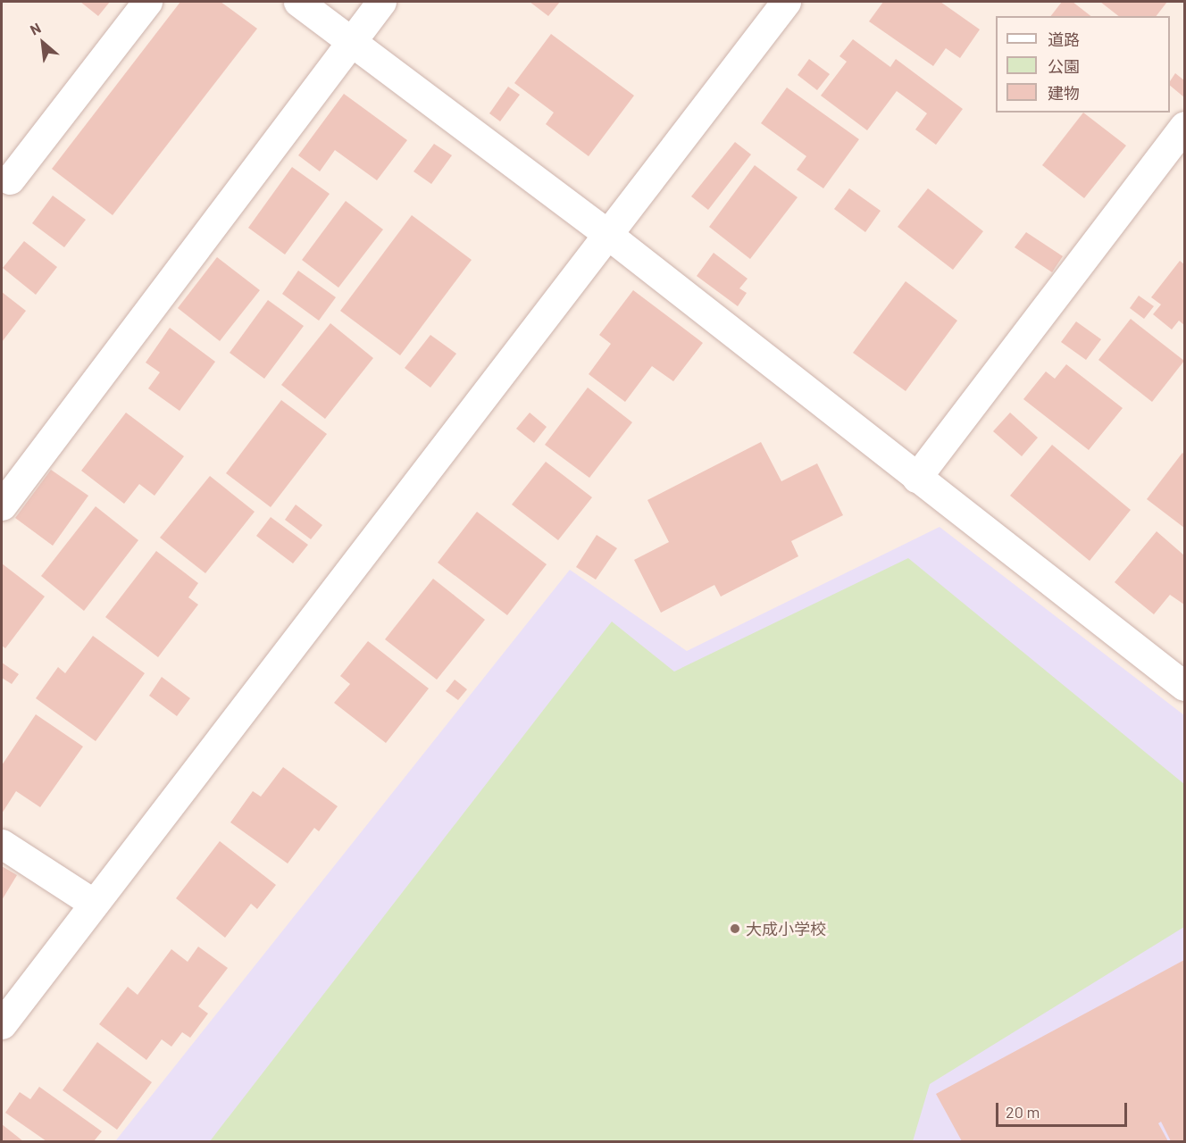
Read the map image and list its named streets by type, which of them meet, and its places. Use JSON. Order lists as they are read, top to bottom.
{
  "places": ["大成小学校"],
  "legend": ["道路", "公園", "建物"],
  "scale_bar": "20 m",
  "north": "top left"
}
